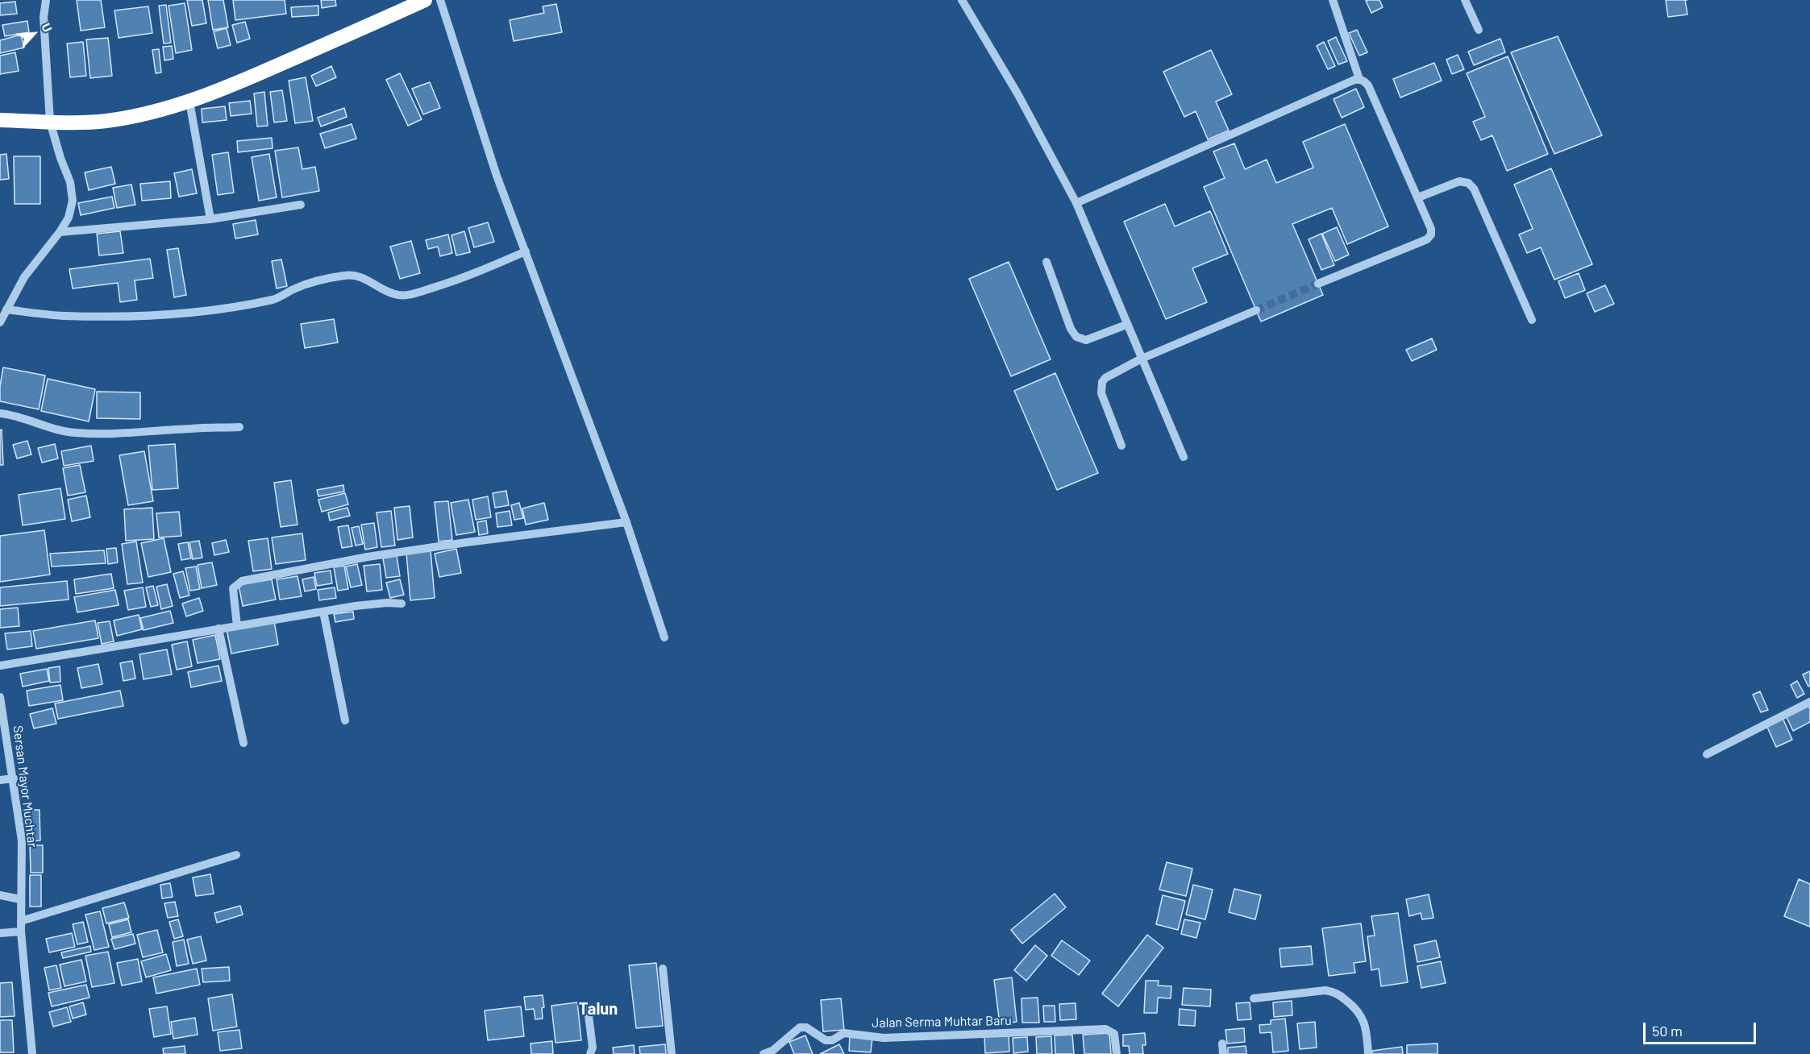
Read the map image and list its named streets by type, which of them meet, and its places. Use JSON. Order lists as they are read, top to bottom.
{
  "streets": {
    "street": ["Sersan Mayor Muchtar", "Jalan Serma Muhtar Baru"]
  },
  "districts": ["Talun"],
  "scale_bar": "50 m",
  "north": "top right"
}
